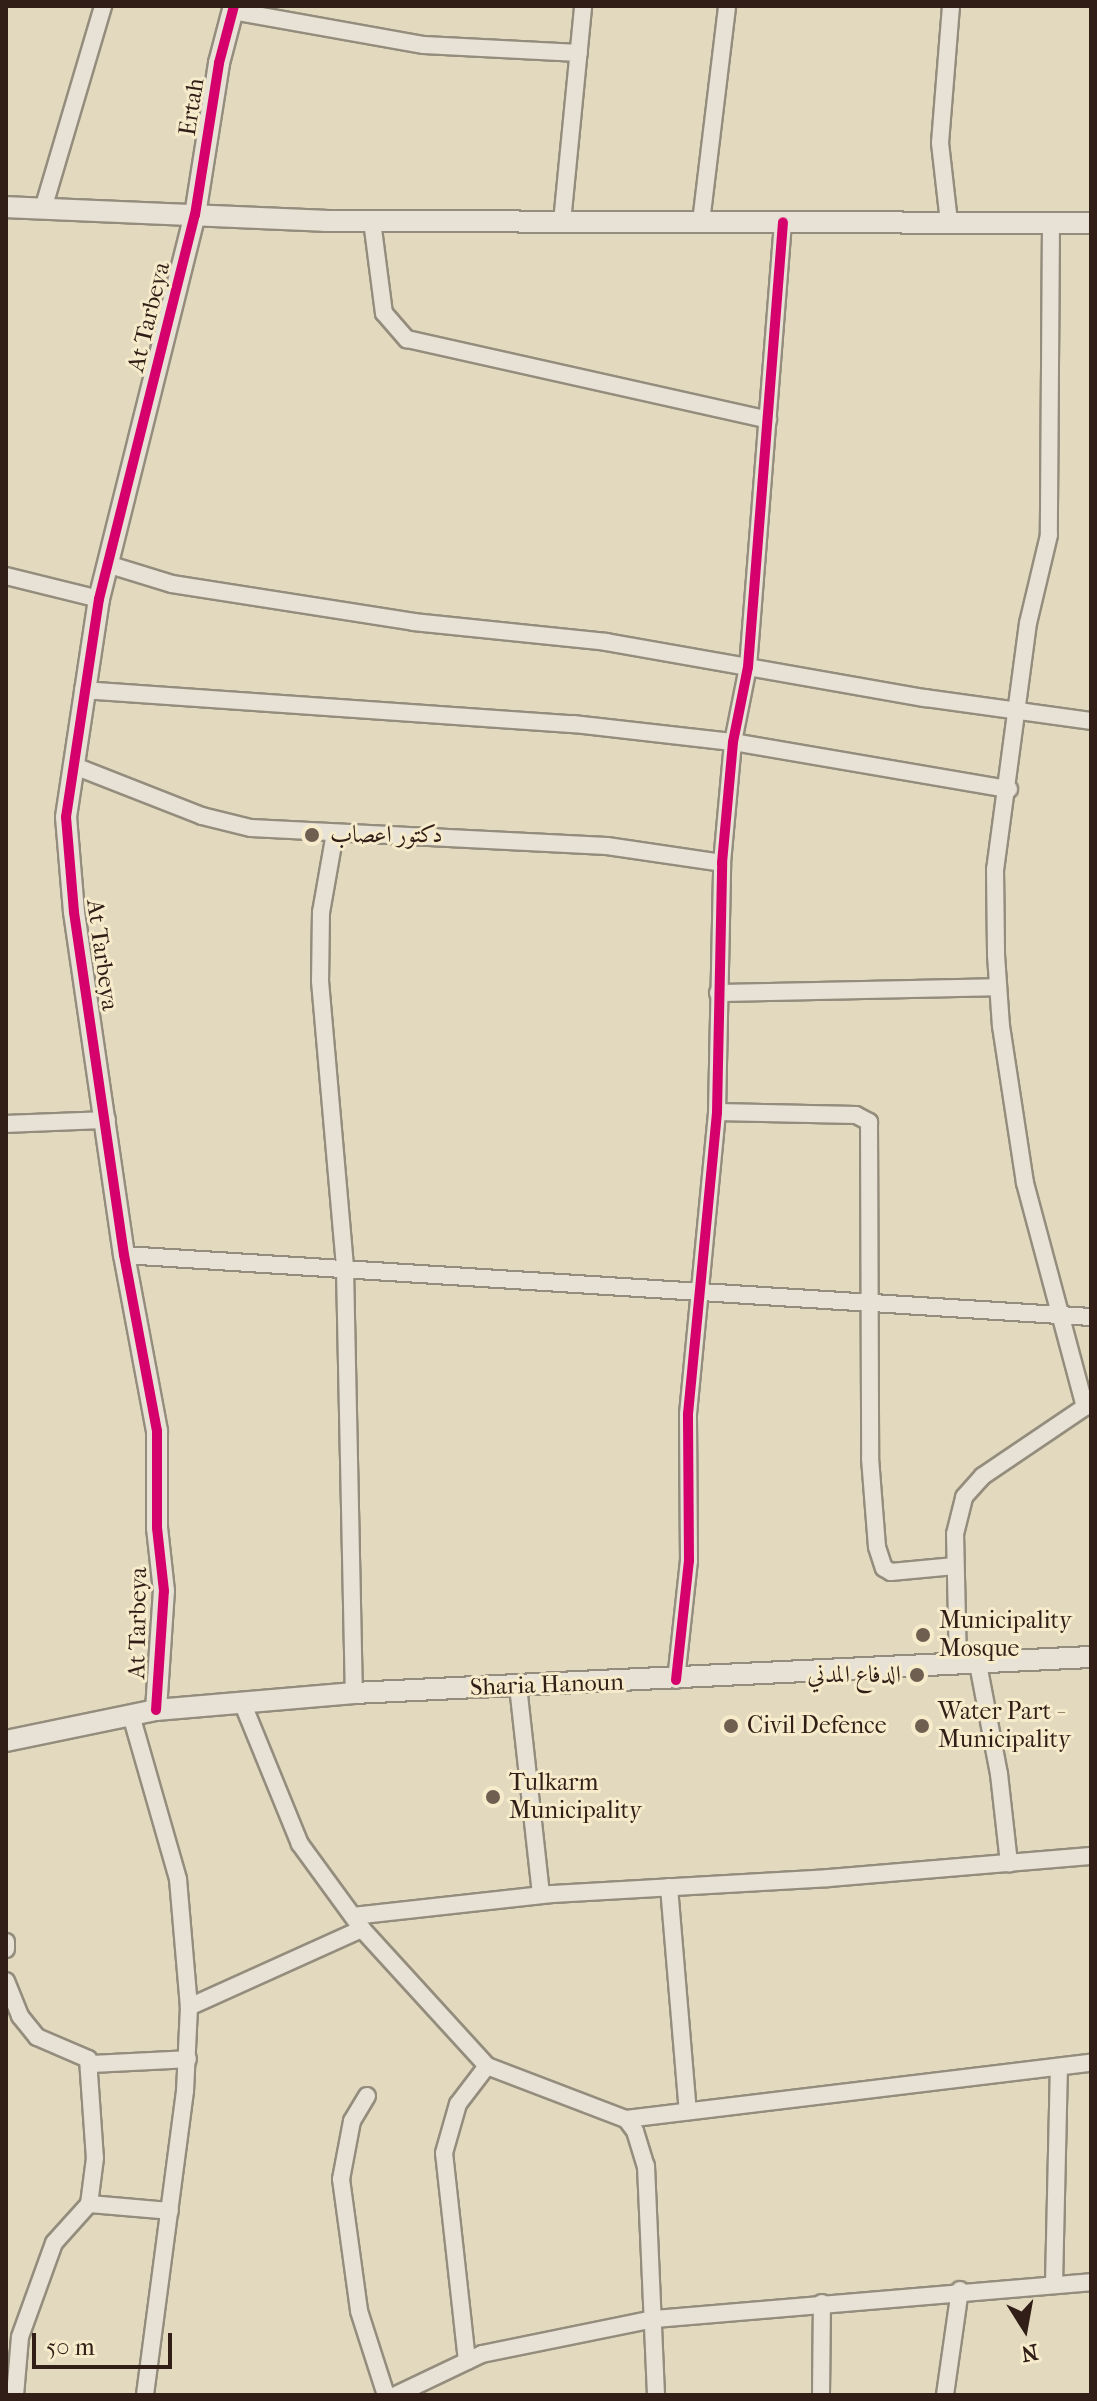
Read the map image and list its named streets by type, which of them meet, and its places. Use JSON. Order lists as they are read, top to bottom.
{
  "streets": {
    "street": ["Ertah", "At Tarbeya", "Sharia Hanoun"]
  },
  "crossings": [
    ["Ertah", "At Tarbeya"],
    ["At Tarbeya", "Sharia Hanoun"]
  ],
  "places": [
    "دكتور اعصاب",
    "Municipality Mosque",
    "الدفاع المدني",
    "Civil Defence",
    "Water Part - Municipality",
    "Tulkarm Municipality"
  ],
  "scale_bar": "50 m",
  "north": "bottom"
}
